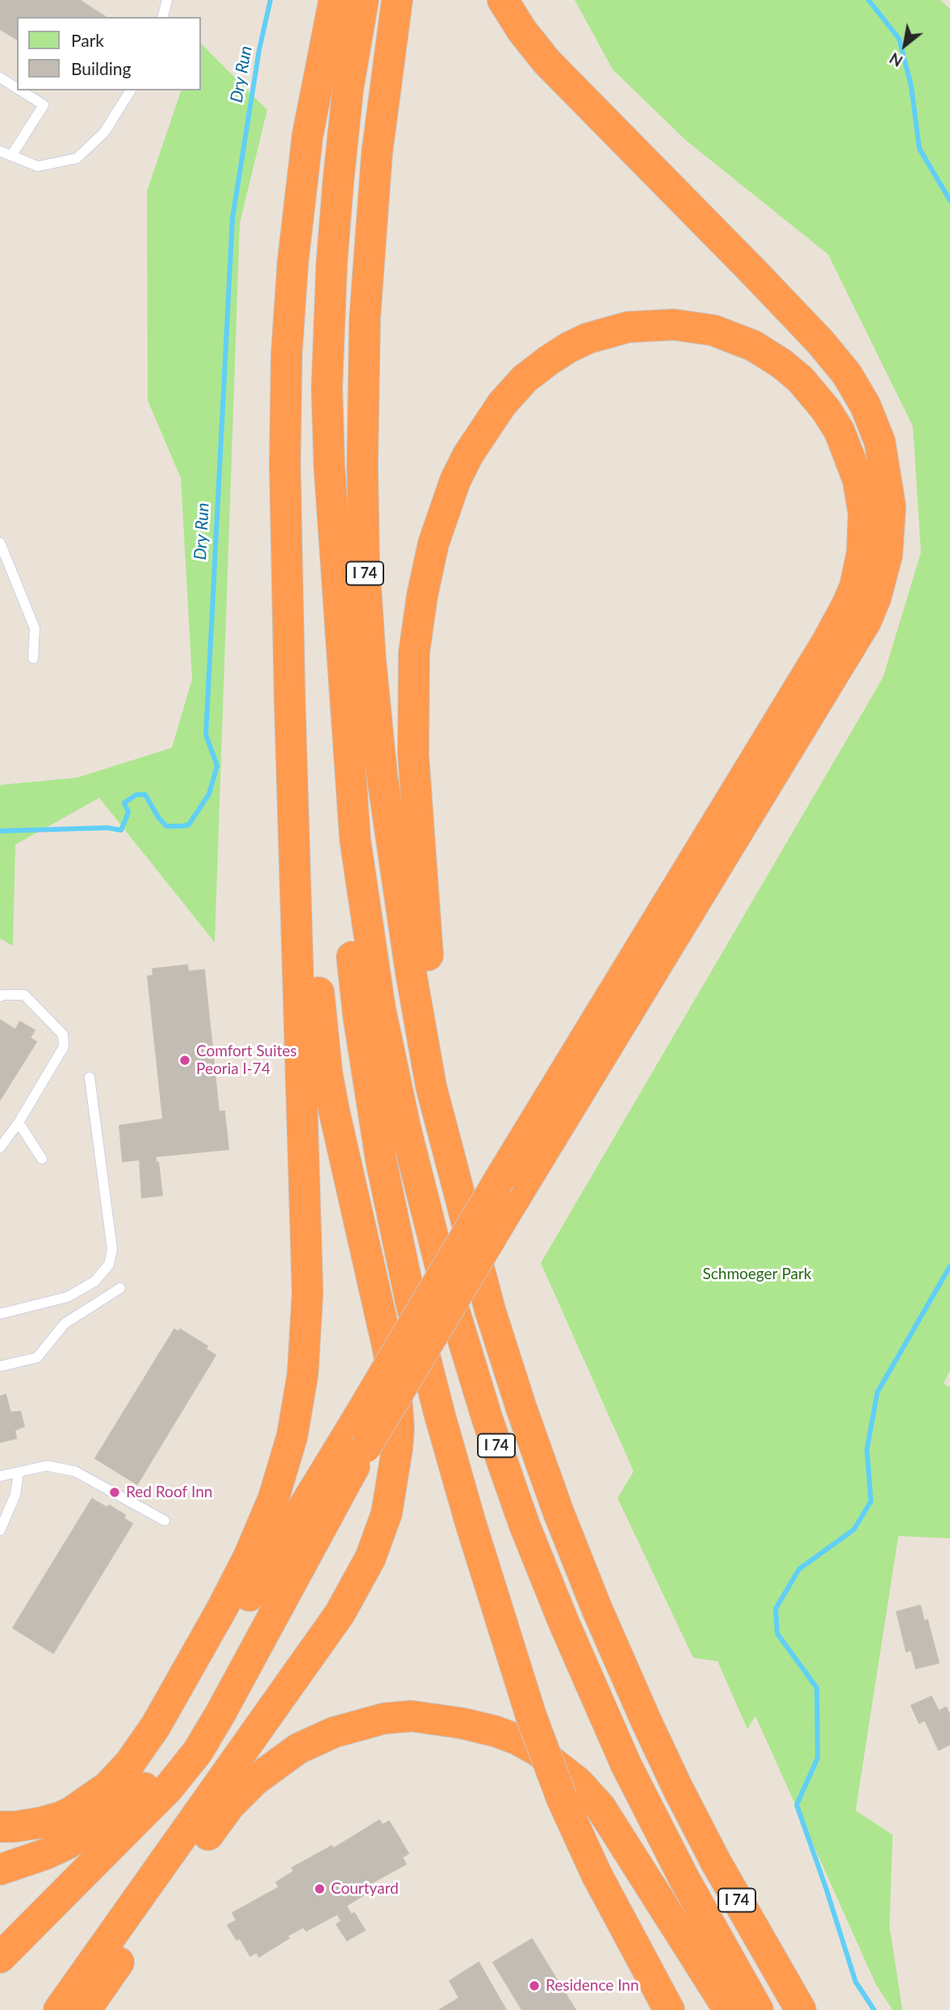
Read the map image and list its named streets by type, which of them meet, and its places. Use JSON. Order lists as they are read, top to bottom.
{
  "streets": {
    "highway": ["I 74"]
  },
  "water": ["Dry Run"],
  "parks": ["Schmoeger Park"],
  "places": [
    "Comfort Suites Peoria I-74",
    "Red Roof Inn",
    "Courtyard",
    "Residence Inn"
  ],
  "legend": ["Park", "Building"],
  "north": "bottom left"
}
